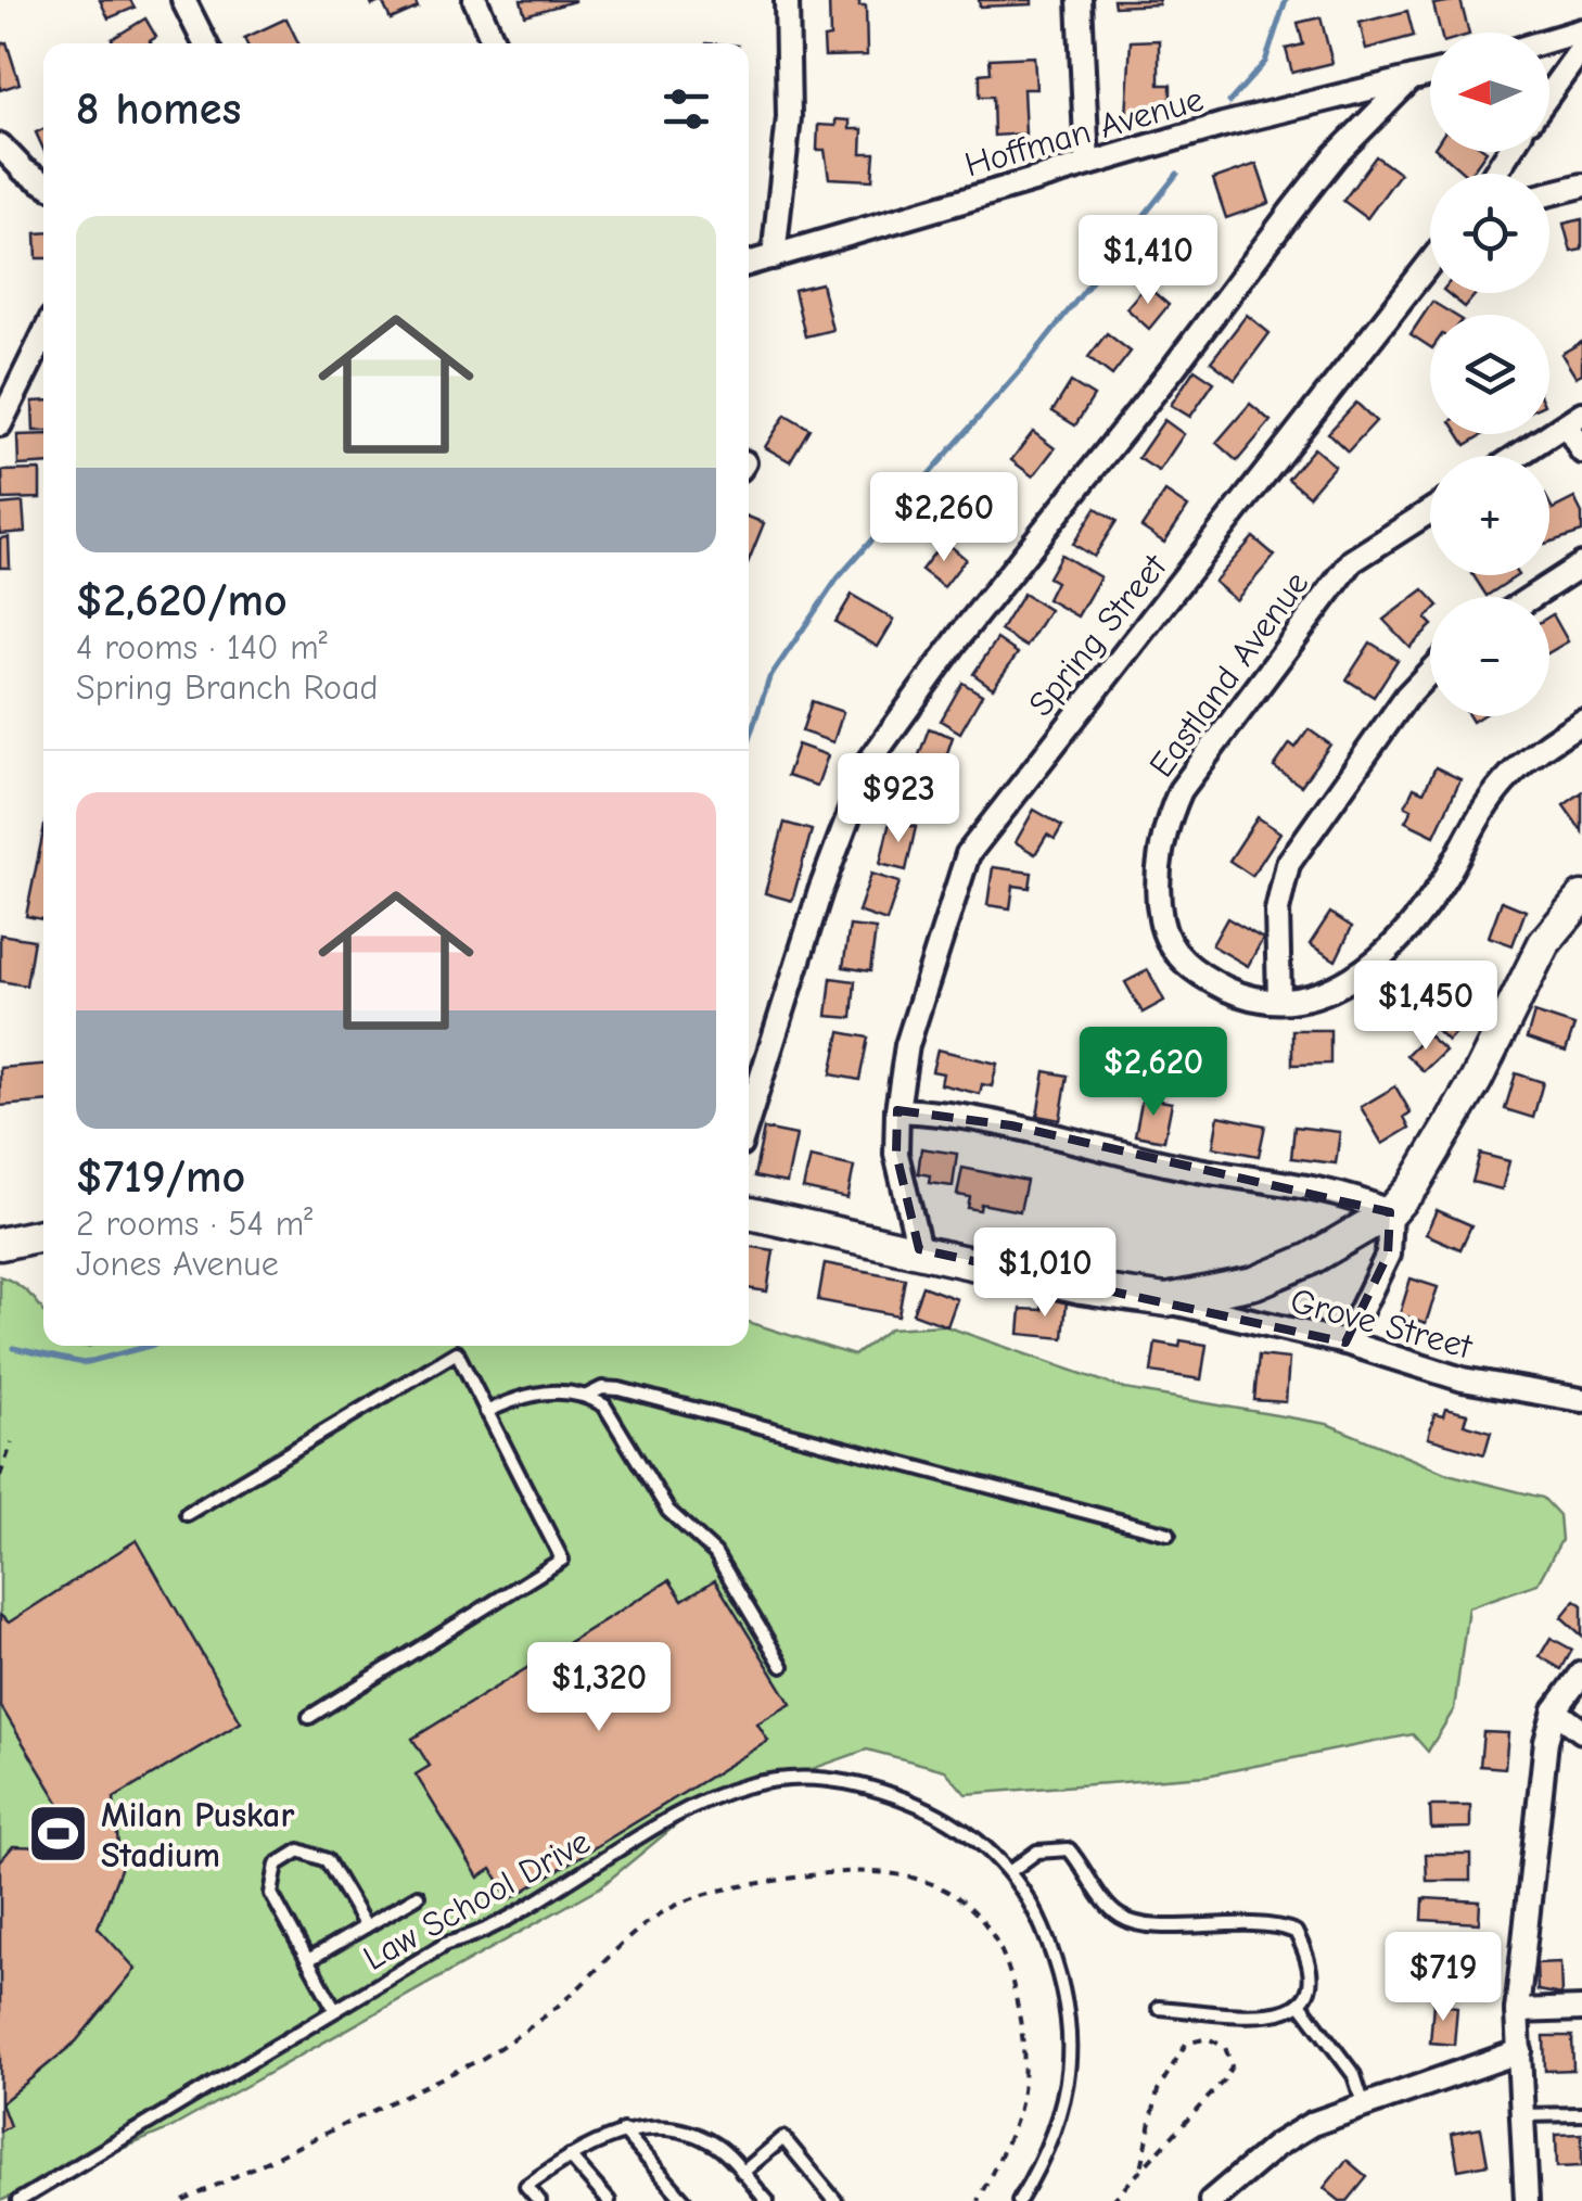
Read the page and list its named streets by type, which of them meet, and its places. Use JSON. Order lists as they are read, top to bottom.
{
  "streets": {
    "street": [
      "Hoffman Avenue",
      "Spring Street",
      "Eastland Avenue",
      "Grove Street"
    ],
    "lane": ["Law School Drive"]
  },
  "places": {
    "sports": ["Milan Puskar Stadium"]
  },
  "north": "left",
  "page": {
    "map_buttons": ["+", "−"],
    "heading": "8 homes",
    "list": [
      {
        "name": "$2,620/mo",
        "note": "4 rooms · 140 m² · Spring Branch Road"
      },
      {
        "name": "$719/mo",
        "note": "2 rooms · 54 m² · Jones Avenue"
      }
    ],
    "price": [
      "$1,410",
      "$2,260",
      "$923",
      "$1,450",
      "$2,620",
      "$1,010",
      "$1,320",
      "$719"
    ]
  }
}
